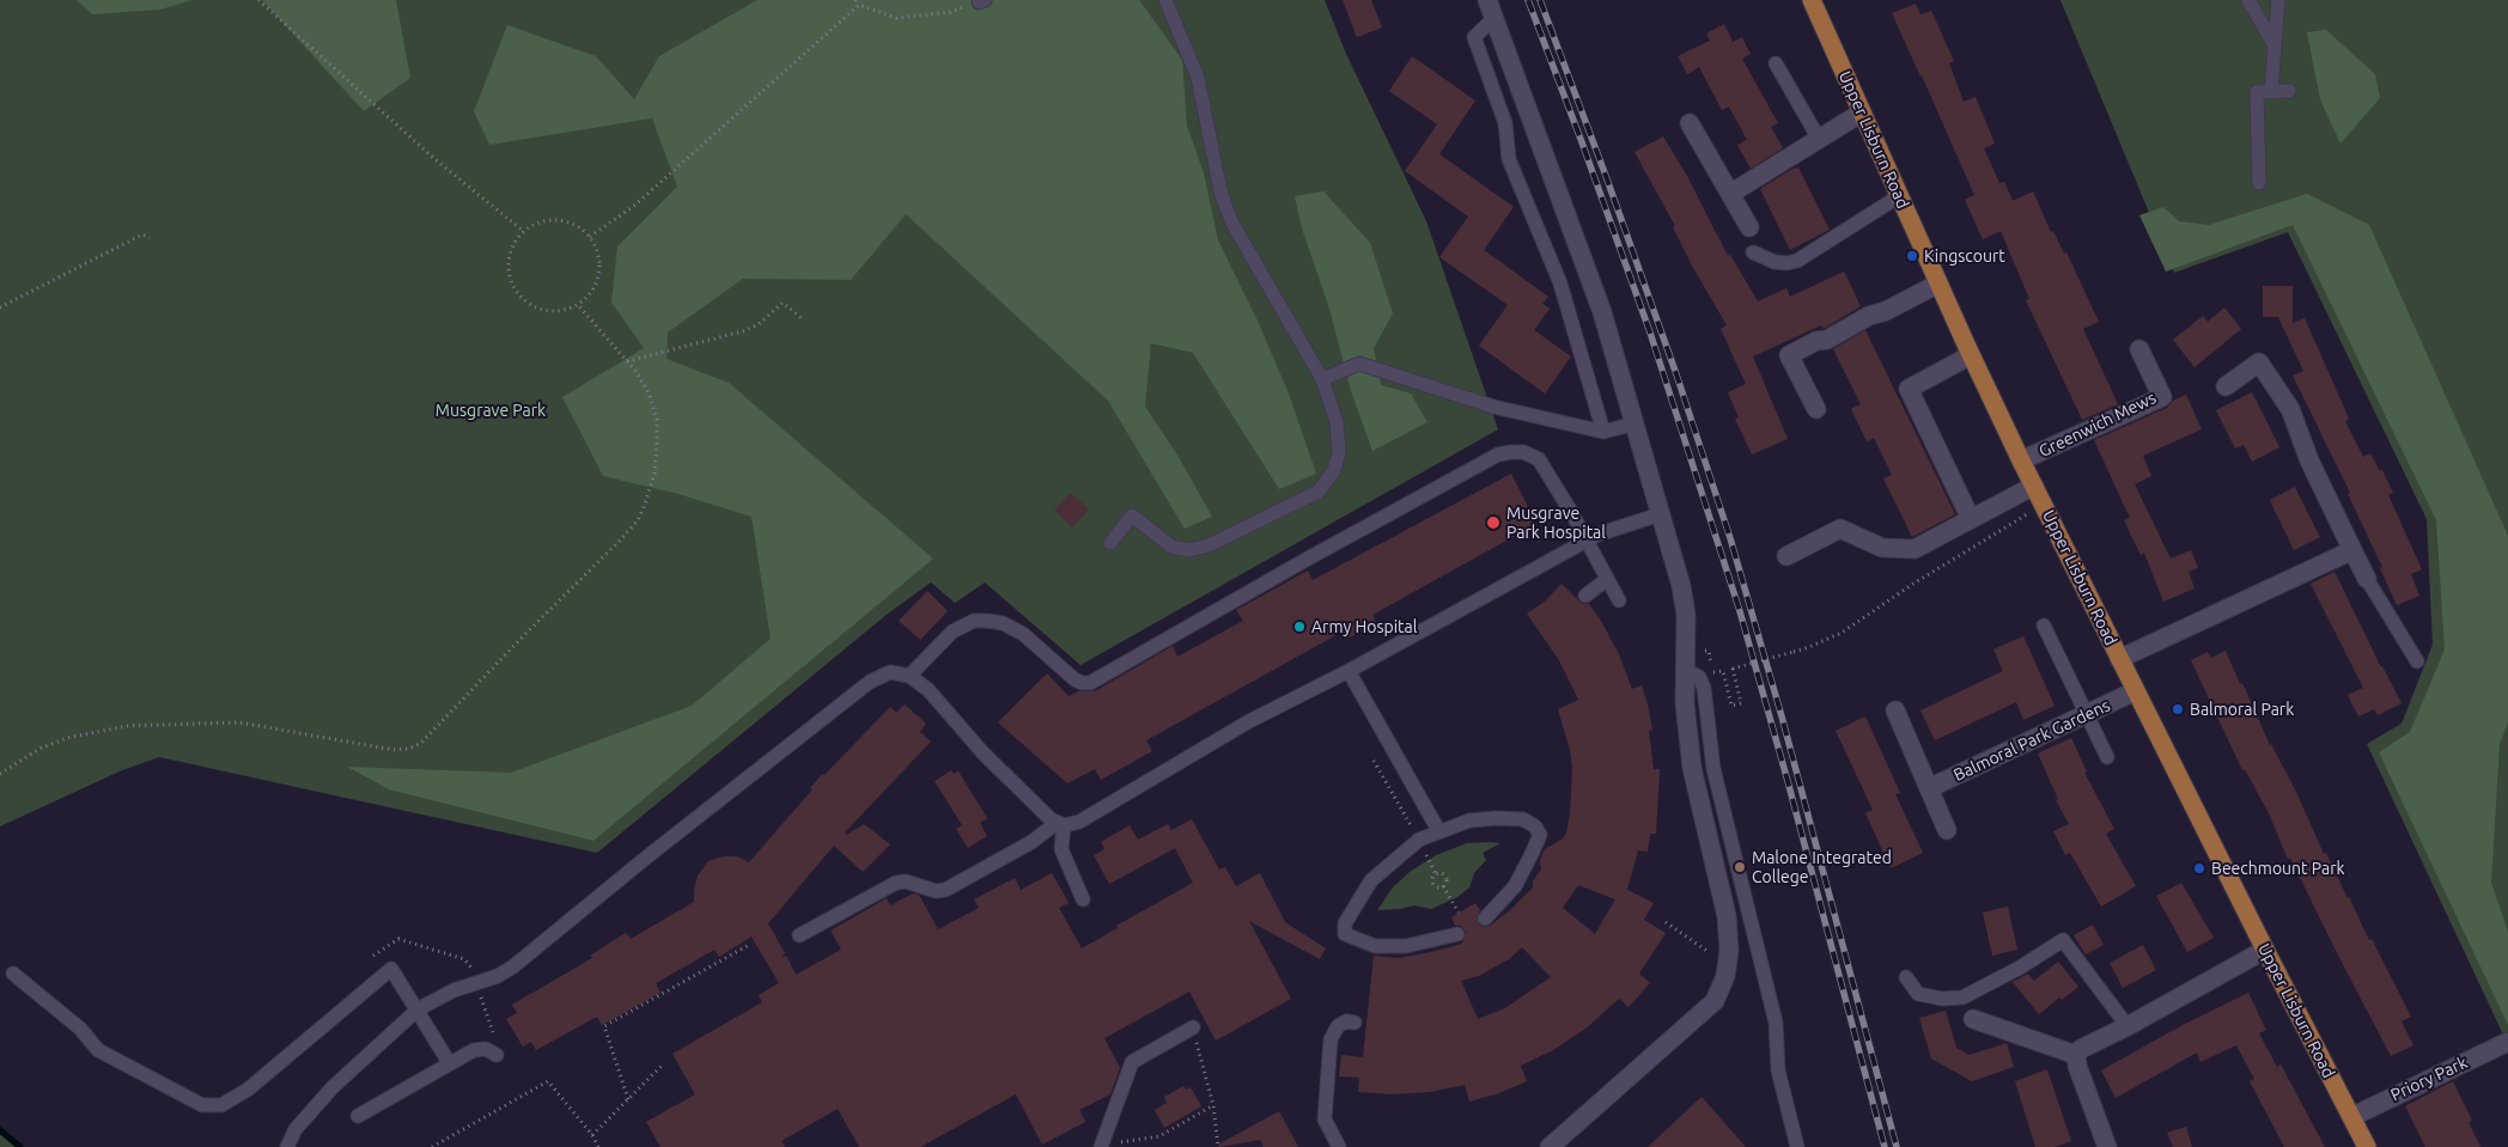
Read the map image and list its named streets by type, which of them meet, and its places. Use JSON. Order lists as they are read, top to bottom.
{
  "streets": {
    "main road": ["Upper Lisburn Road"],
    "street": ["Greenwich Mews", "Balmoral Park Gardens", "Priory Park"]
  },
  "crossings": [
    ["Upper Lisburn Road", "Greenwich Mews"],
    ["Upper Lisburn Road", "Balmoral Park Gardens"],
    ["Upper Lisburn Road", "Priory Park"]
  ],
  "parks": ["Musgrave Park"],
  "places": [
    "Kingscourt",
    "Musgrave Park Hospital",
    "Army Hospital",
    "Balmoral Park",
    "Malone Integrated College",
    "Beechmount Park"
  ]
}
